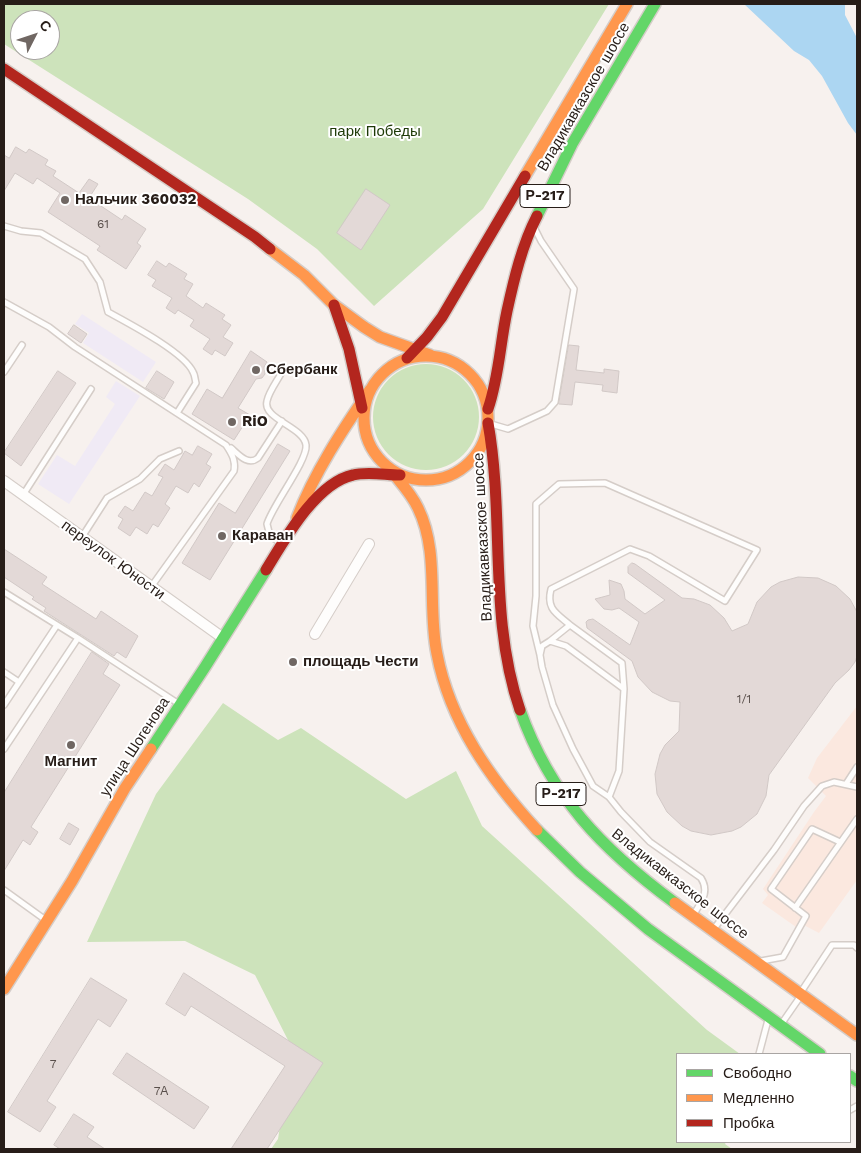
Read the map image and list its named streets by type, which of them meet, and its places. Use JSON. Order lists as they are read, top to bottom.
{
  "streets": {
    "main road": ["Владикавказское шоссе", "Р-217", "улица Шогенова"],
    "street": ["переулок Юности"]
  },
  "crossings": [
    ["Владикавказское шоссе", "Р-217"],
    ["переулок Юности", "улица Шогенова"]
  ],
  "parks": ["парк Победы"],
  "places": [
    "Нальчик 360032",
    "Сбербанк",
    "RiO",
    "Караван",
    "площадь Чести",
    "Магнит"
  ],
  "house_numbers": [
    "61",
    "1/1",
    "7",
    "7А"
  ],
  "legend": ["Свободно", "Медленно", "Пробка"],
  "north": "top right"
}
